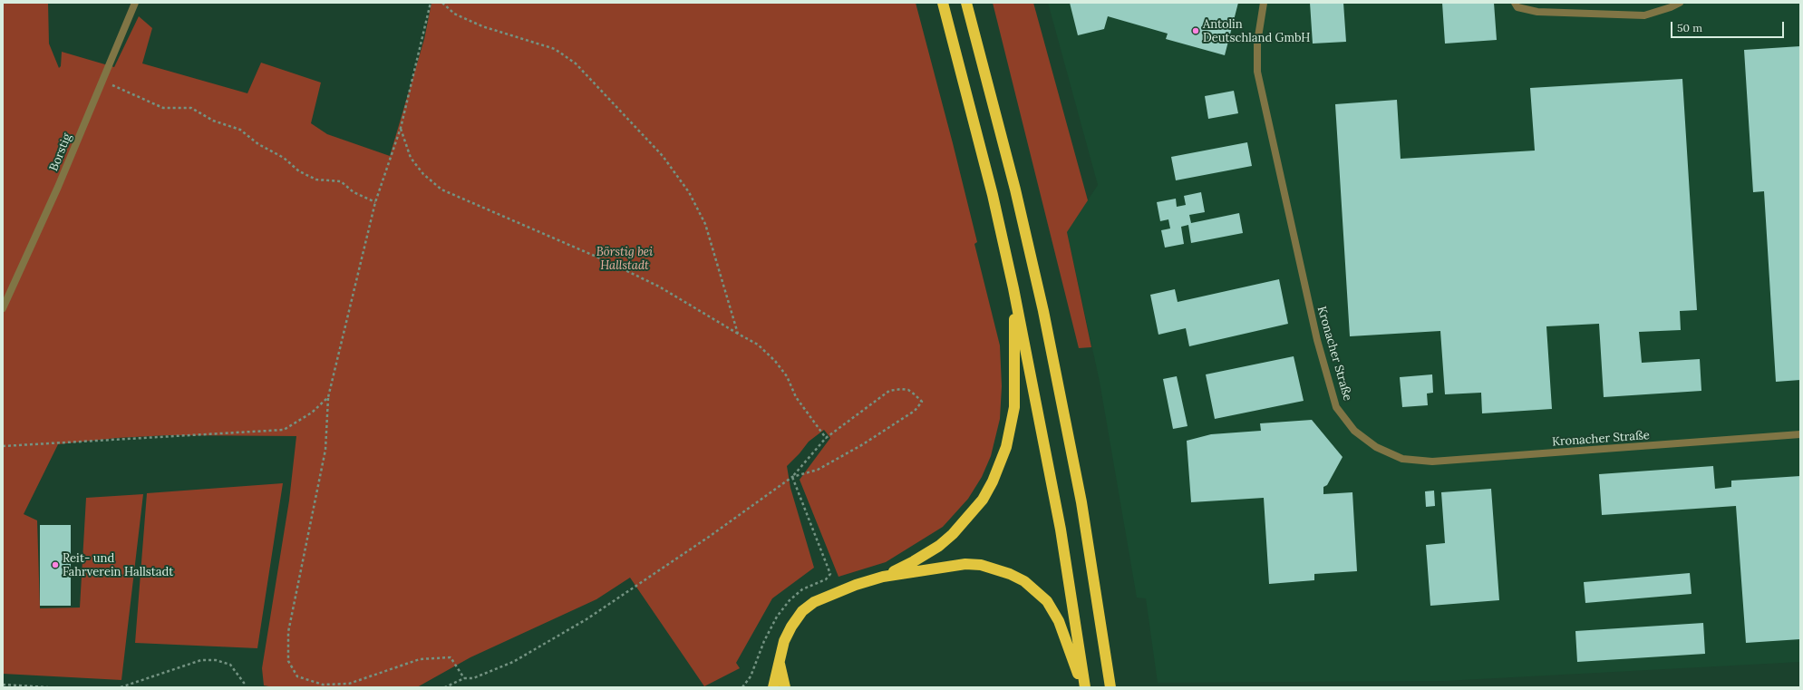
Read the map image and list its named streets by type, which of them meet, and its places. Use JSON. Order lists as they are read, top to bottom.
{
  "streets": {
    "street": ["Borstig", "Kronacher Straße"]
  },
  "parks": ["Börstig bei Hallstadt"],
  "places": ["Antolin Deutschland GmbH", "Reit- und Fahrverein Hallstadt"],
  "scale_bar": "50 m"
}
